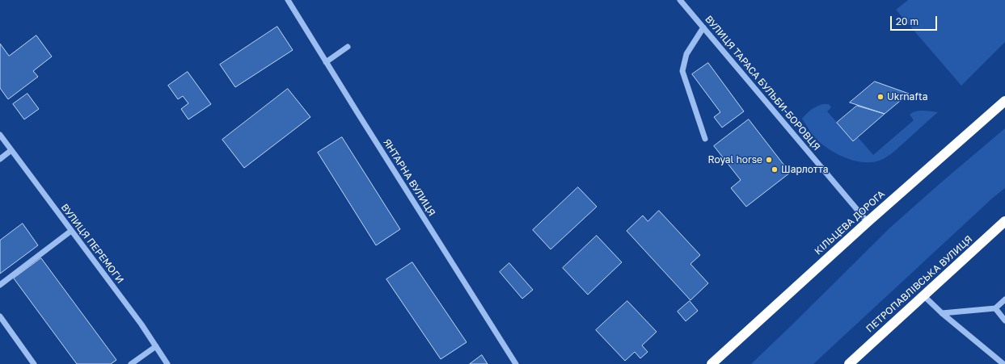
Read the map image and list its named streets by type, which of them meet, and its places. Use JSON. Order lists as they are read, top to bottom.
{
  "streets": {
    "highway": ["КІЛЬЦЕВА ДОРОГА", "ПЕТРОПАВЛІВСЬКА ВУЛИЦЯ"],
    "street": ["ВУЛИЦЯ ТАРАСА БУЛЬБИ-БОРОВЦЯ", "ЯНТАРНА ВУЛИЦЯ", "ВУЛИЦЯ ПЕРЕМОГИ"]
  },
  "crossings": [
    ["ВУЛИЦЯ ТАРАСА БУЛЬБИ-БОРОВЦЯ", "КІЛЬЦЕВА ДОРОГА"]
  ],
  "places": ["Ukrnafta", "Royal horse", "Шарлотта"],
  "scale_bar": "20 m"
}
